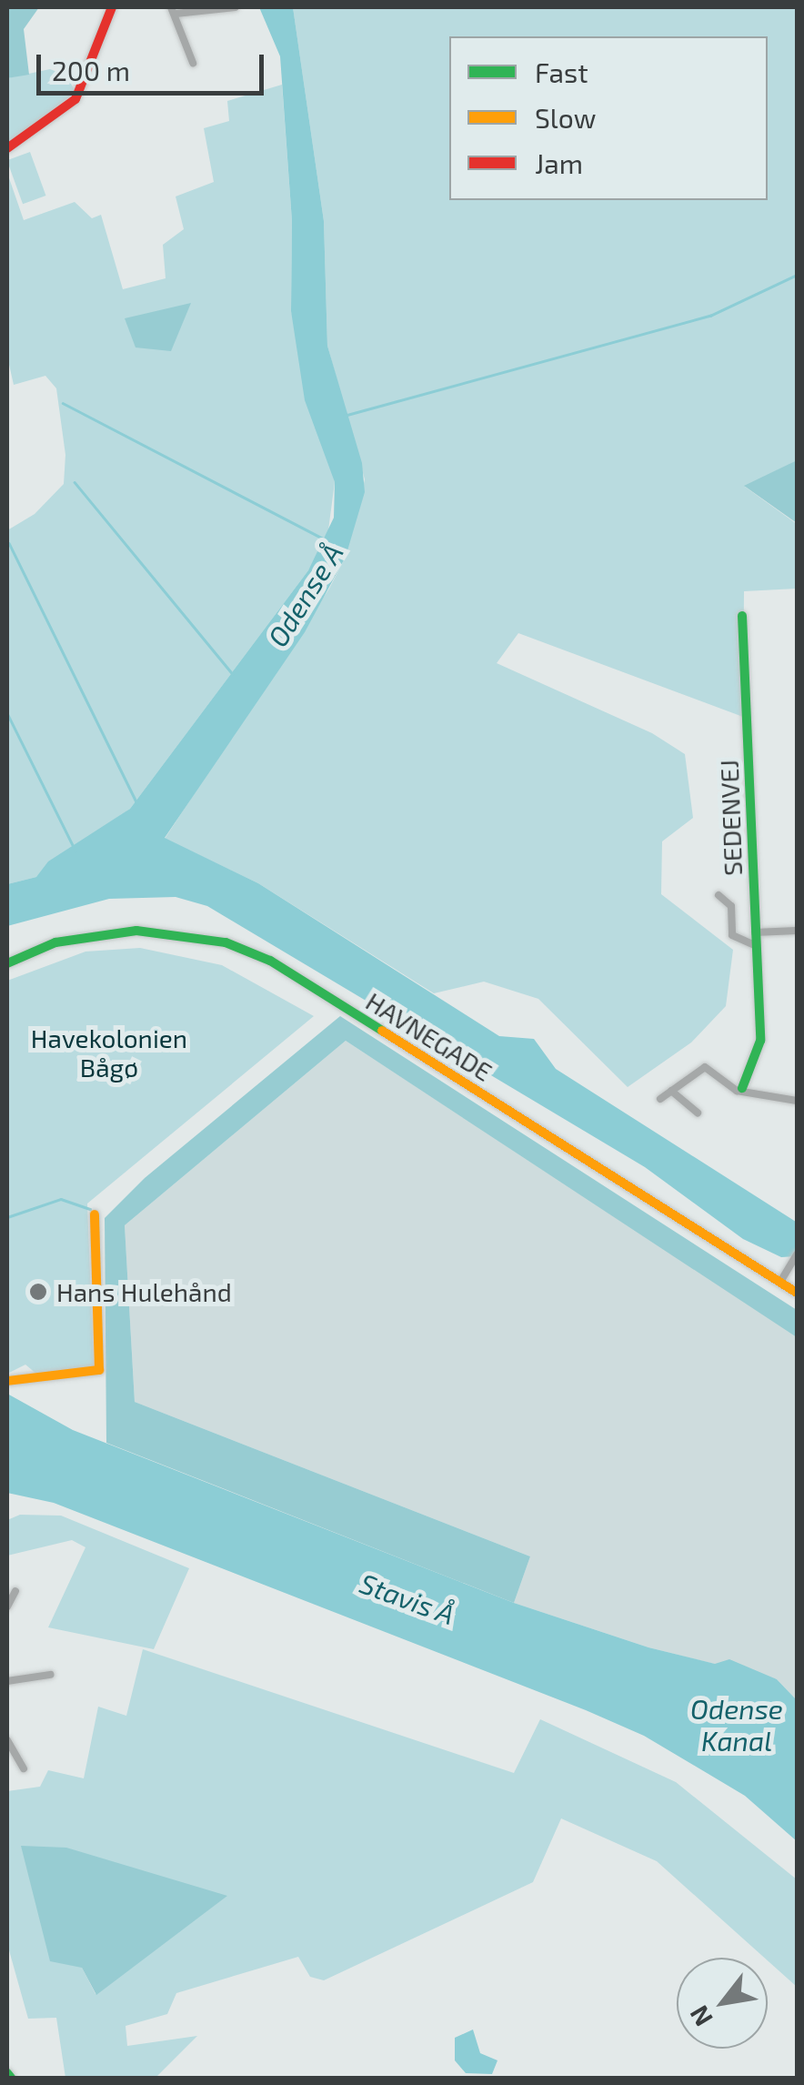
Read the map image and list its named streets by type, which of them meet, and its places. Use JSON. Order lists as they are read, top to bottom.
{
  "streets": {
    "street": ["SEDENVEJ", "HAVNEGADE"]
  },
  "water": ["Odense Å", "Stavis Å", "Odense Kanal"],
  "parks": ["Havekolonien Bågø"],
  "places": ["Hans Hulehånd"],
  "legend": ["Fast", "Slow", "Jam"],
  "scale_bar": "200 m",
  "north": "bottom left"
}
